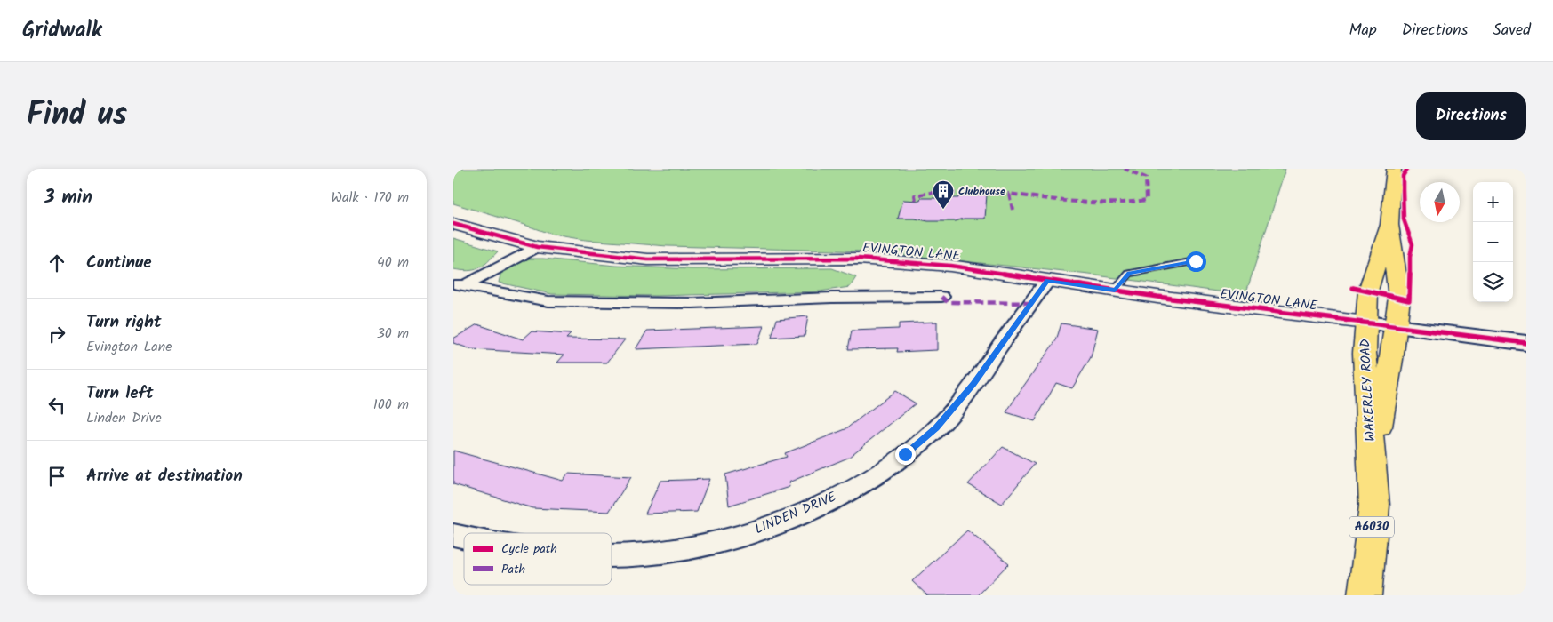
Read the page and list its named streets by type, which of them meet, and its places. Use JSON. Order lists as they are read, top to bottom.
{
  "streets": {
    "highway": ["WAKERLEY ROAD", "A6030"],
    "main road": ["EVINGTON LANE"],
    "street": ["LINDEN DRIVE"]
  },
  "crossings": [
    ["EVINGTON LANE", "WAKERLEY ROAD"],
    ["EVINGTON LANE", "LINDEN DRIVE"],
    ["EVINGTON LANE", "A6030"],
    ["WAKERLEY ROAD", "A6030"]
  ],
  "places": {
    "building": ["Clubhouse"]
  },
  "legend": ["Cycle path", "Path"],
  "north": "bottom",
  "page": {
    "header": "Gridwalk",
    "nav": ["Map", "Directions", "Saved"],
    "title": "Find us",
    "buttons": "Directions",
    "heading": ["3 min", "Walk · 170 m"],
    "map_buttons": ["+", "−"],
    "list": [
      ["Continue", "40 m"],
      ["Turn right", "Evington Lane", "30 m"],
      ["Turn left", "Linden Drive", "100 m"],
      "Arrive at destination"
    ]
  }
}
